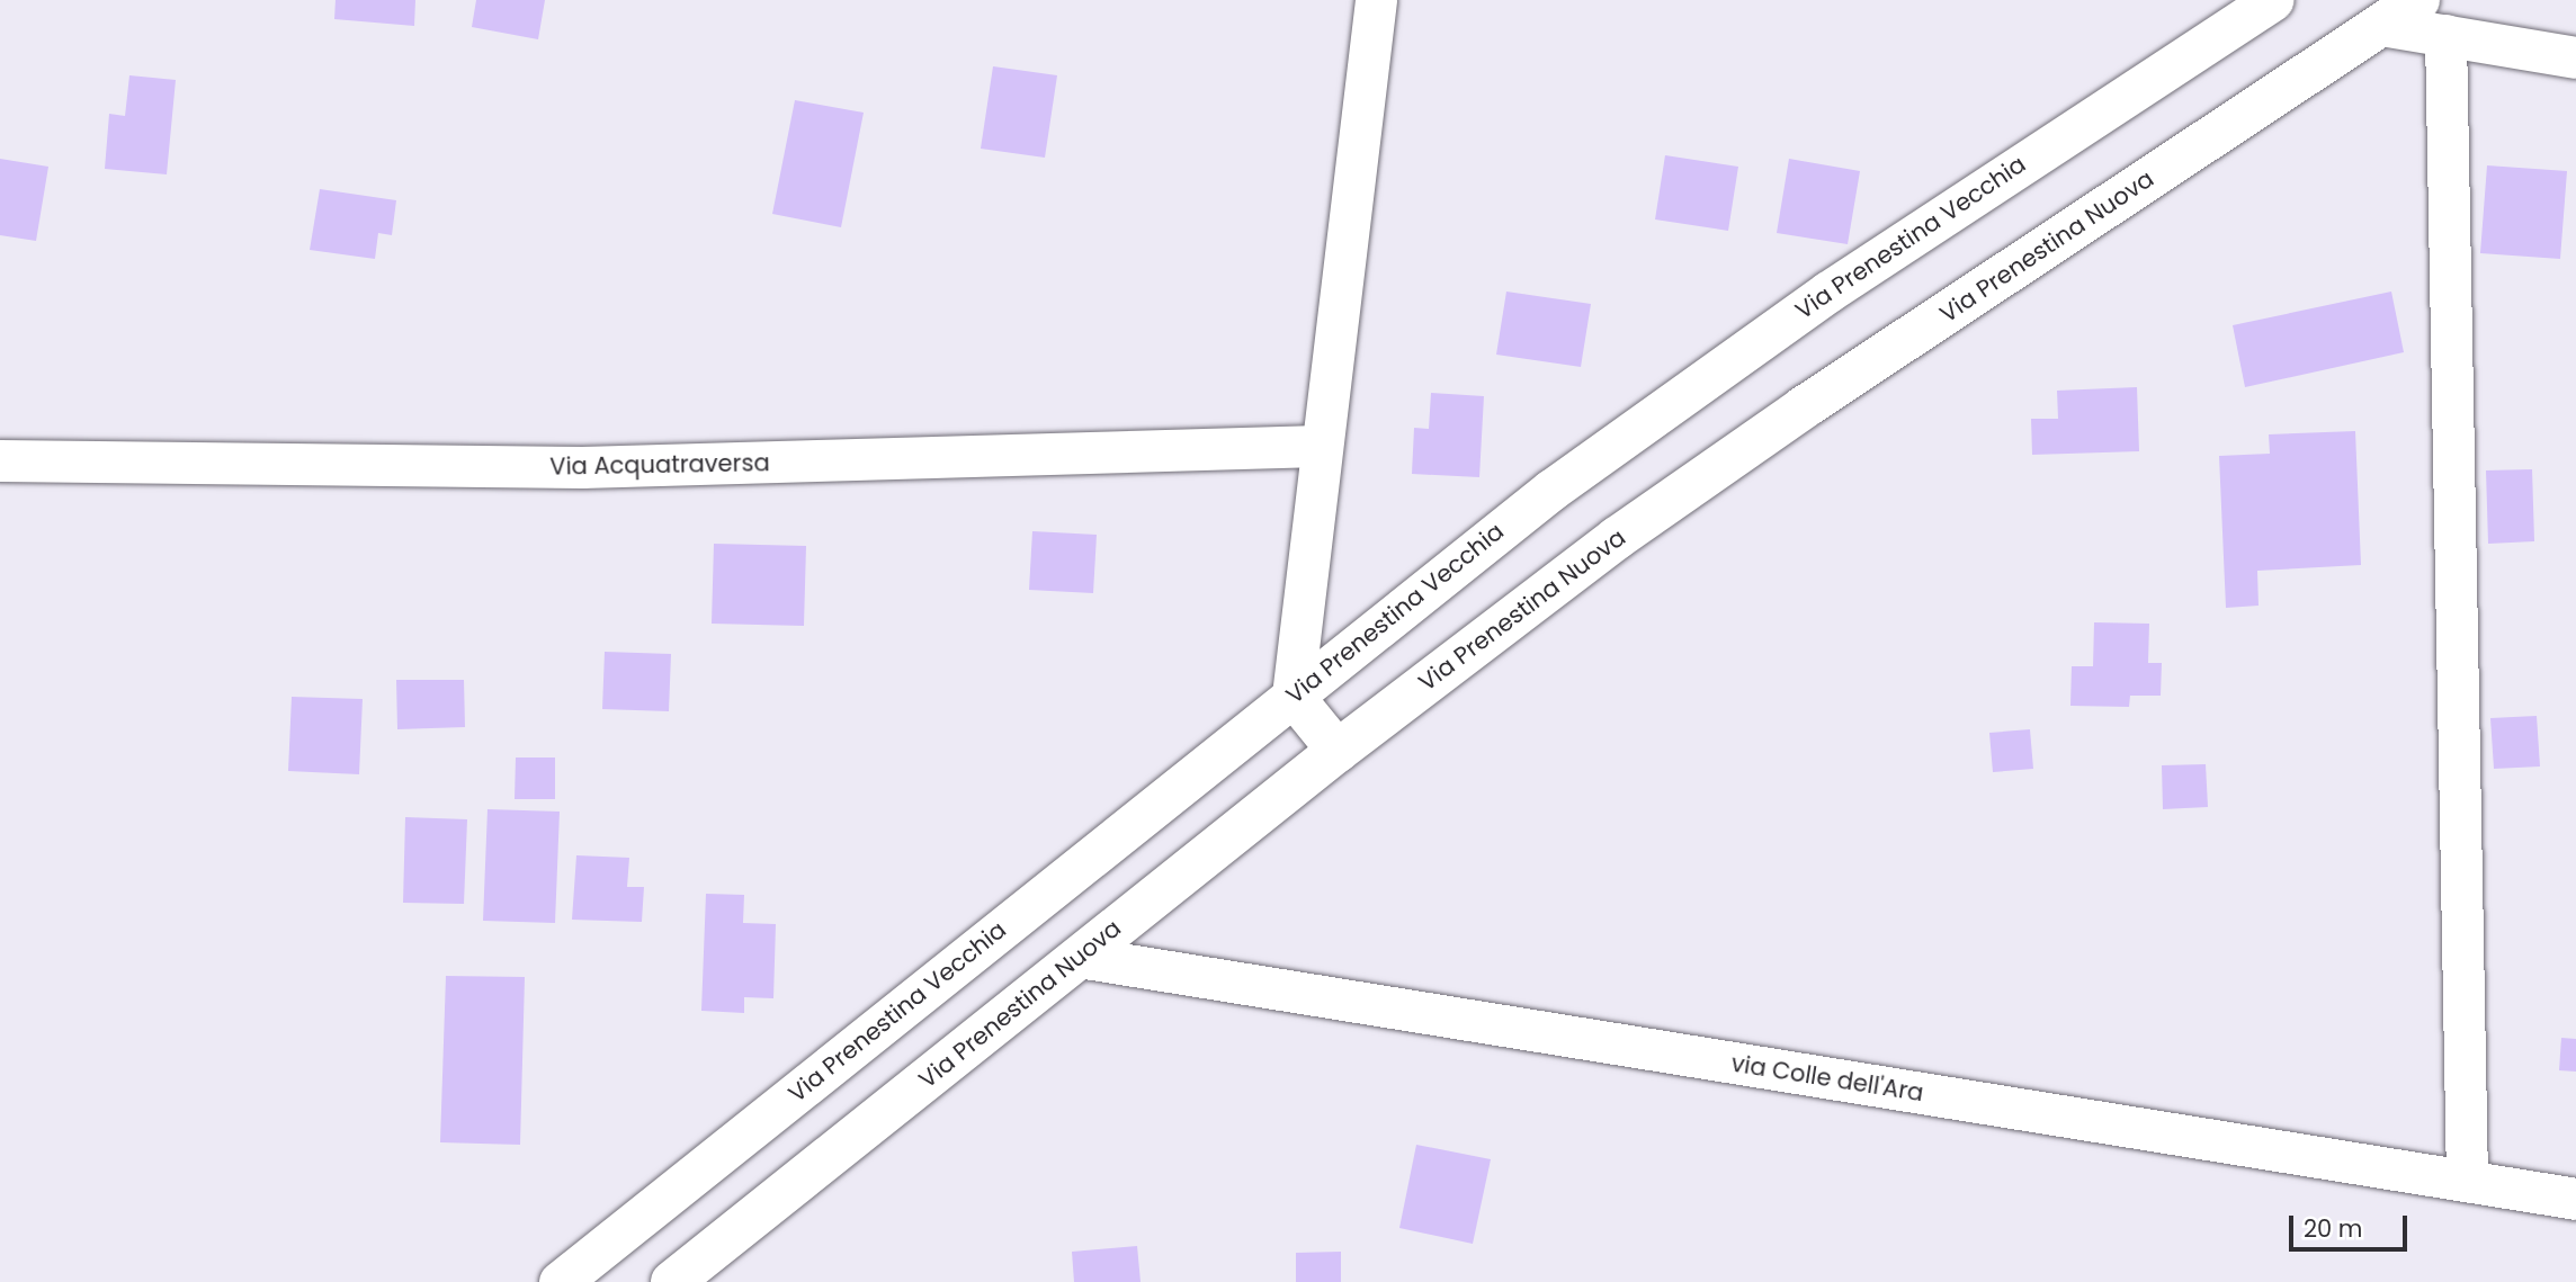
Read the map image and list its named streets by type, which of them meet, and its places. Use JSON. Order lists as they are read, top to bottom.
{
  "streets": {
    "main road": ["Via Prenestina Nuova"],
    "street": ["Via Prenestina Vecchia", "Via Acquatraversa", "via Colle dell'Ara"]
  },
  "crossings": [
    ["Via Prenestina Nuova", "via Colle dell'Ara"]
  ],
  "scale_bar": "20 m"
}
